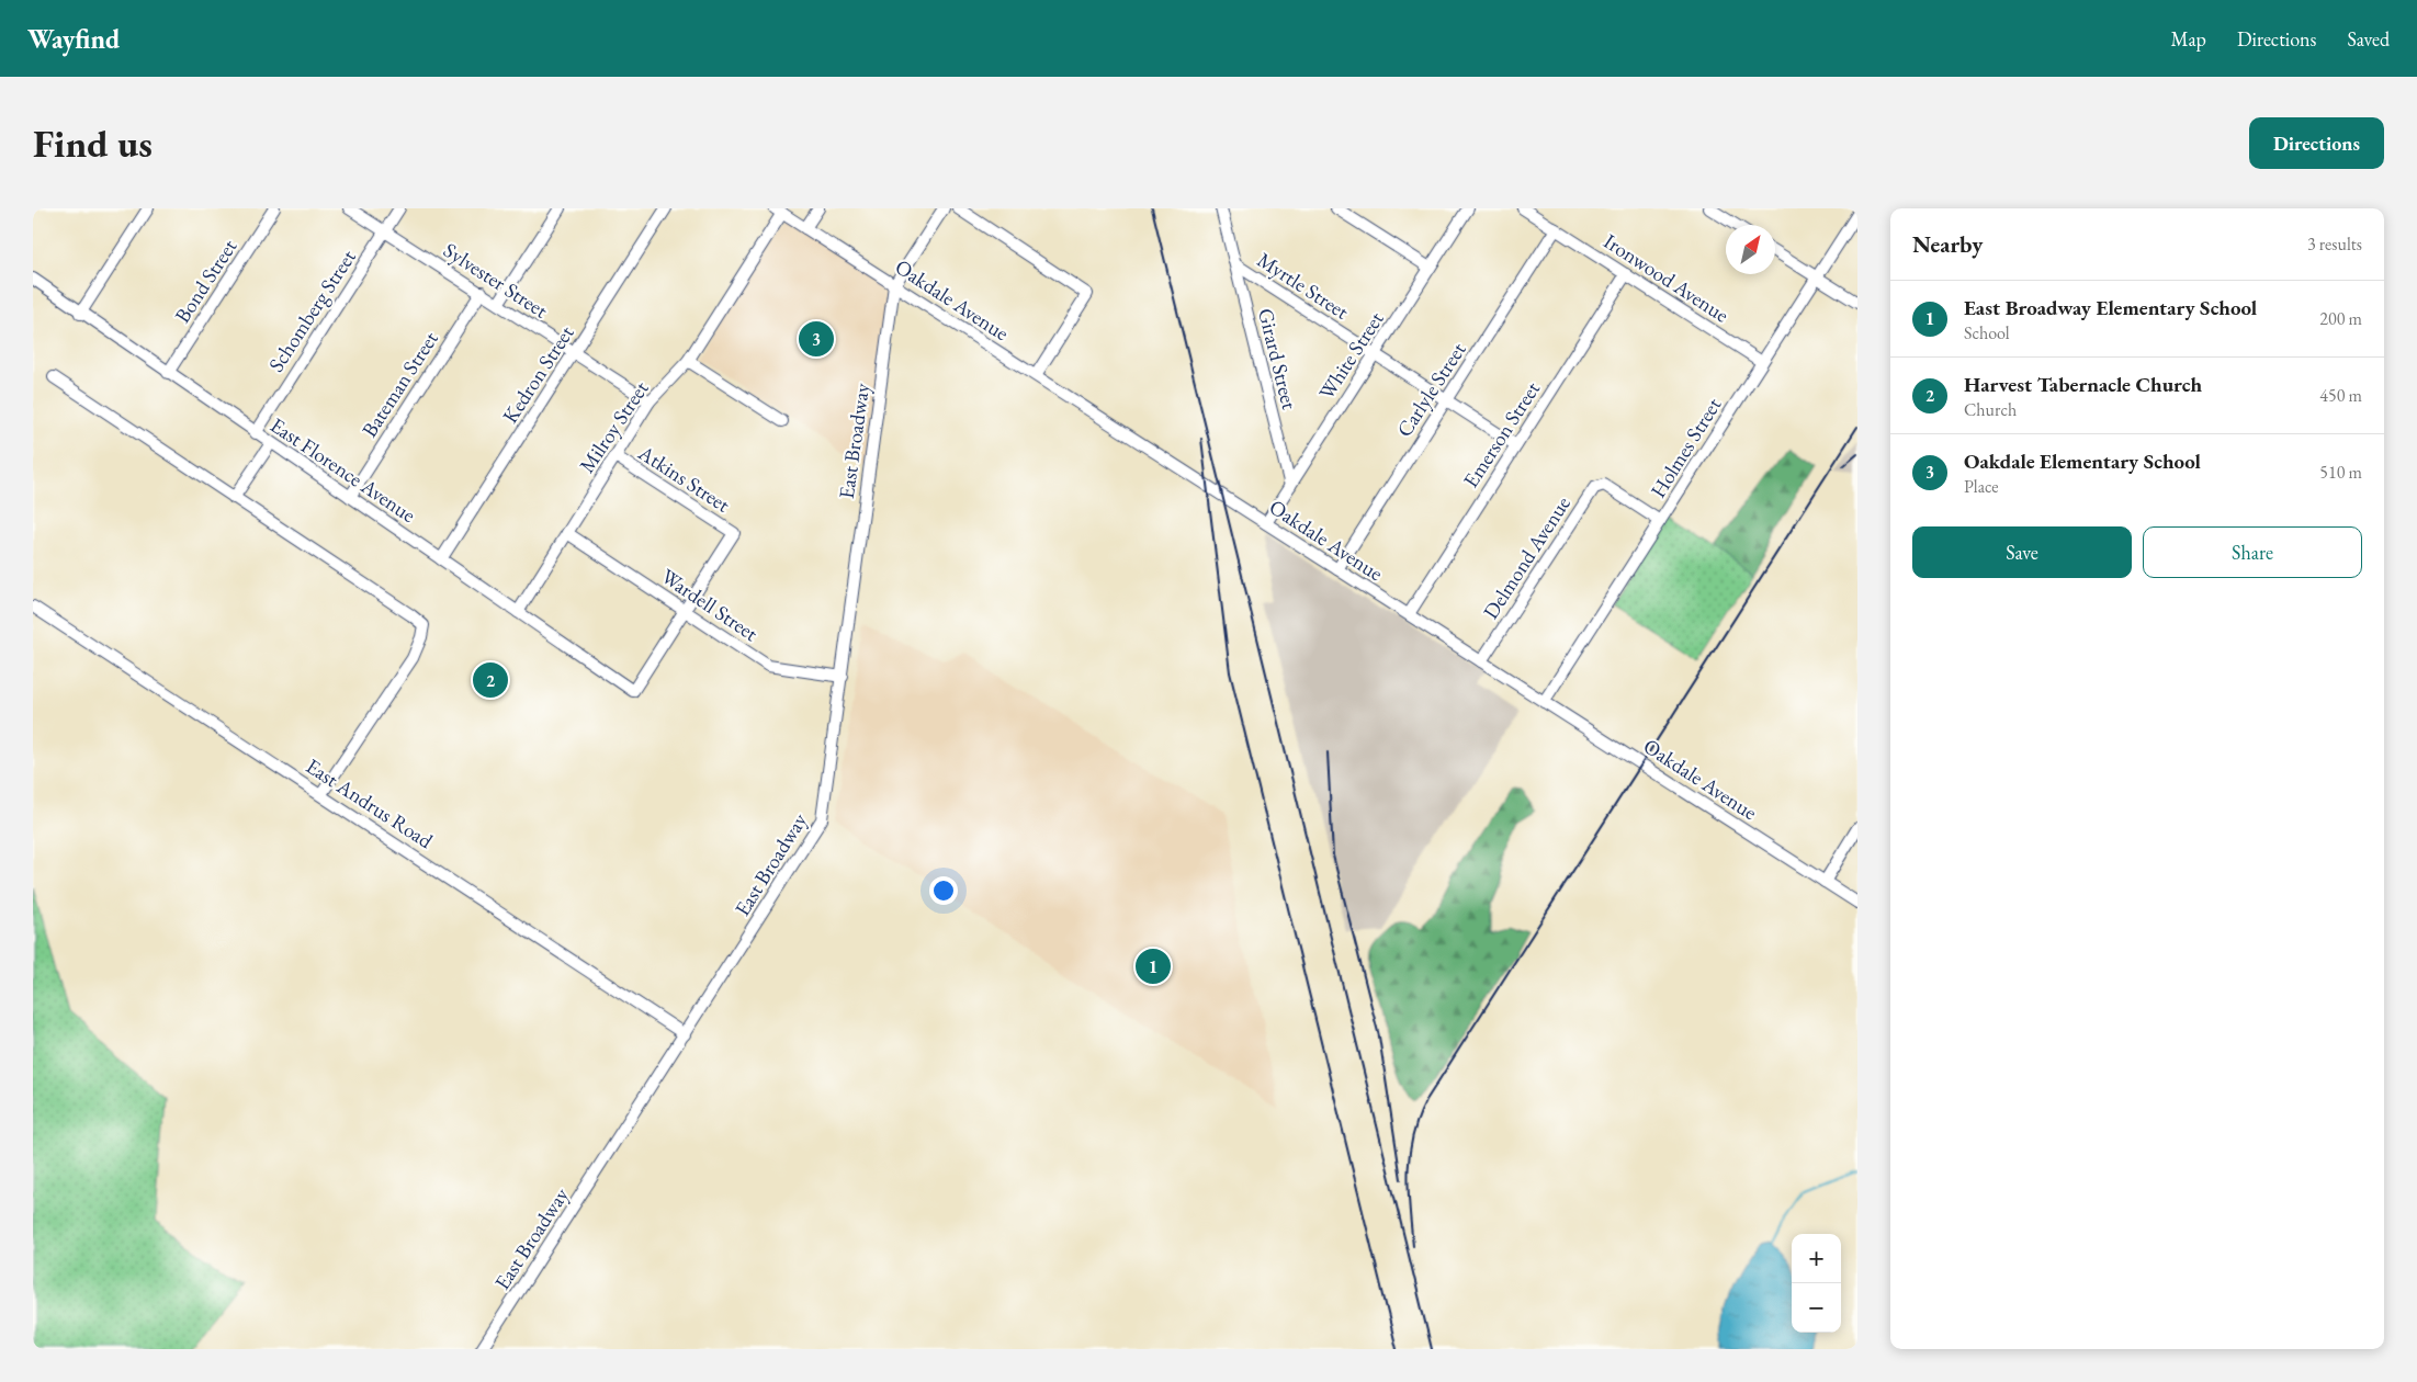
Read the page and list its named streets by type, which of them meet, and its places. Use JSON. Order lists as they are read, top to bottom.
{
  "streets": {
    "street": [
      "Ironwood Avenue",
      "Sylvester Street",
      "Bond Street",
      "Myrtle Street",
      "Oakdale Avenue",
      "Schomberg Street",
      "White Street",
      "Girard Street",
      "Kedron Street",
      "Bateman Street",
      "Carlyle Street",
      "Milroy Street",
      "Emerson Street",
      "East Broadway",
      "Holmes Street",
      "East Florence Avenue",
      "Atkins Street",
      "Delmond Avenue",
      "Wardell Street",
      "East Andrus Road"
    ]
  },
  "crossings": [
    ["Ironwood Avenue", "Carlyle Street"],
    ["Ironwood Avenue", "Emerson Street"],
    ["Ironwood Avenue", "Holmes Street"],
    ["Sylvester Street", "Schomberg Street"],
    ["Sylvester Street", "Kedron Street"],
    ["Sylvester Street", "Bateman Street"],
    ["Sylvester Street", "Milroy Street"],
    ["Bond Street", "East Florence Avenue"],
    ["Myrtle Street", "White Street"],
    ["Myrtle Street", "Girard Street"],
    ["Myrtle Street", "Carlyle Street"],
    ["Myrtle Street", "Emerson Street"],
    ["Oakdale Avenue", "White Street"],
    ["Oakdale Avenue", "Carlyle Street"],
    ["Oakdale Avenue", "Milroy Street"],
    ["Oakdale Avenue", "Emerson Street"],
    ["Oakdale Avenue", "East Broadway"],
    ["Oakdale Avenue", "Holmes Street"],
    ["Oakdale Avenue", "Delmond Avenue"],
    ["Schomberg Street", "East Florence Avenue"],
    ["White Street", "Girard Street"],
    ["Kedron Street", "East Florence Avenue"],
    ["Bateman Street", "East Florence Avenue"],
    ["Milroy Street", "East Florence Avenue"],
    ["Milroy Street", "Atkins Street"],
    ["Milroy Street", "Wardell Street"],
    ["East Broadway", "Wardell Street"],
    ["East Broadway", "East Andrus Road"],
    ["Holmes Street", "Delmond Avenue"],
    ["East Florence Avenue", "Atkins Street"],
    ["East Florence Avenue", "Wardell Street"],
    ["Atkins Street", "Wardell Street"]
  ],
  "north": "top right",
  "page": {
    "header": "Wayfind",
    "nav": ["Map", "Directions", "Saved"],
    "buttons": [
      "Directions",
      ["Save", "Share"]
    ],
    "title": "Find us",
    "heading": ["Nearby", "3 results"],
    "list": [
      {
        "mark": "1",
        "name": "East Broadway Elementary School",
        "note": "School",
        "value": "200 m"
      },
      {
        "mark": "2",
        "name": "Harvest Tabernacle Church",
        "note": "Church",
        "value": "450 m"
      },
      {
        "mark": "3",
        "name": "Oakdale Elementary School",
        "note": "Place",
        "value": "510 m"
      }
    ],
    "pins": ["3", "2", "1"],
    "map_buttons": ["+", "−"]
  }
}
